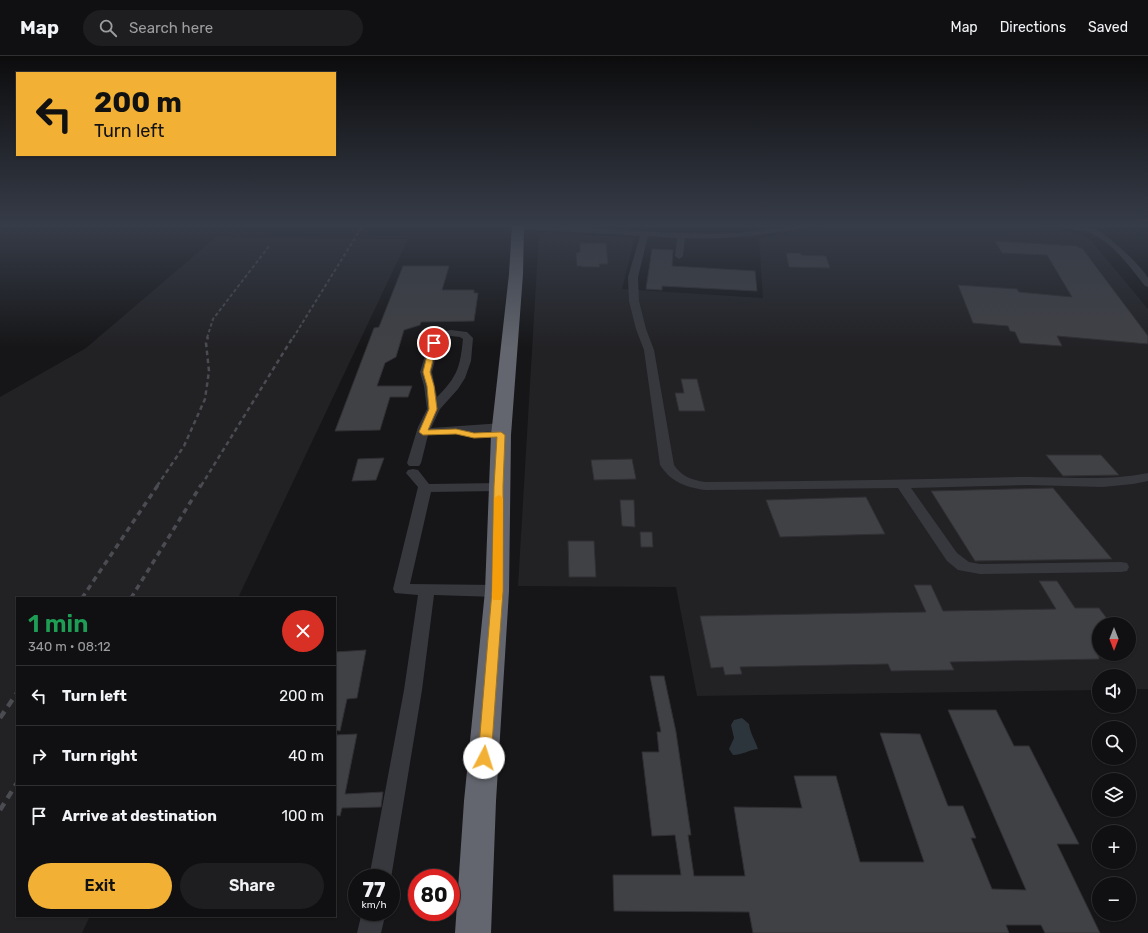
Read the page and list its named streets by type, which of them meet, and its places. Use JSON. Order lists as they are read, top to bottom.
{
  "north": "bottom",
  "page": {
    "header": "Map",
    "search": "Search here",
    "nav": ["Map", "Directions", "Saved"],
    "turn": ["200 m", "Turn left"],
    "heading": ["1 min", "340 m · 08:12"],
    "map_buttons": ["+", "−"],
    "list": [
      {
        "name": "Turn left",
        "value": "200 m"
      },
      {
        "name": "Turn right",
        "value": "40 m"
      },
      {
        "name": "Arrive at destination",
        "value": "100 m"
      }
    ],
    "buttons": ["Exit", "Share"],
    "speed": "77 km/h",
    "limit": "80"
  }
}
